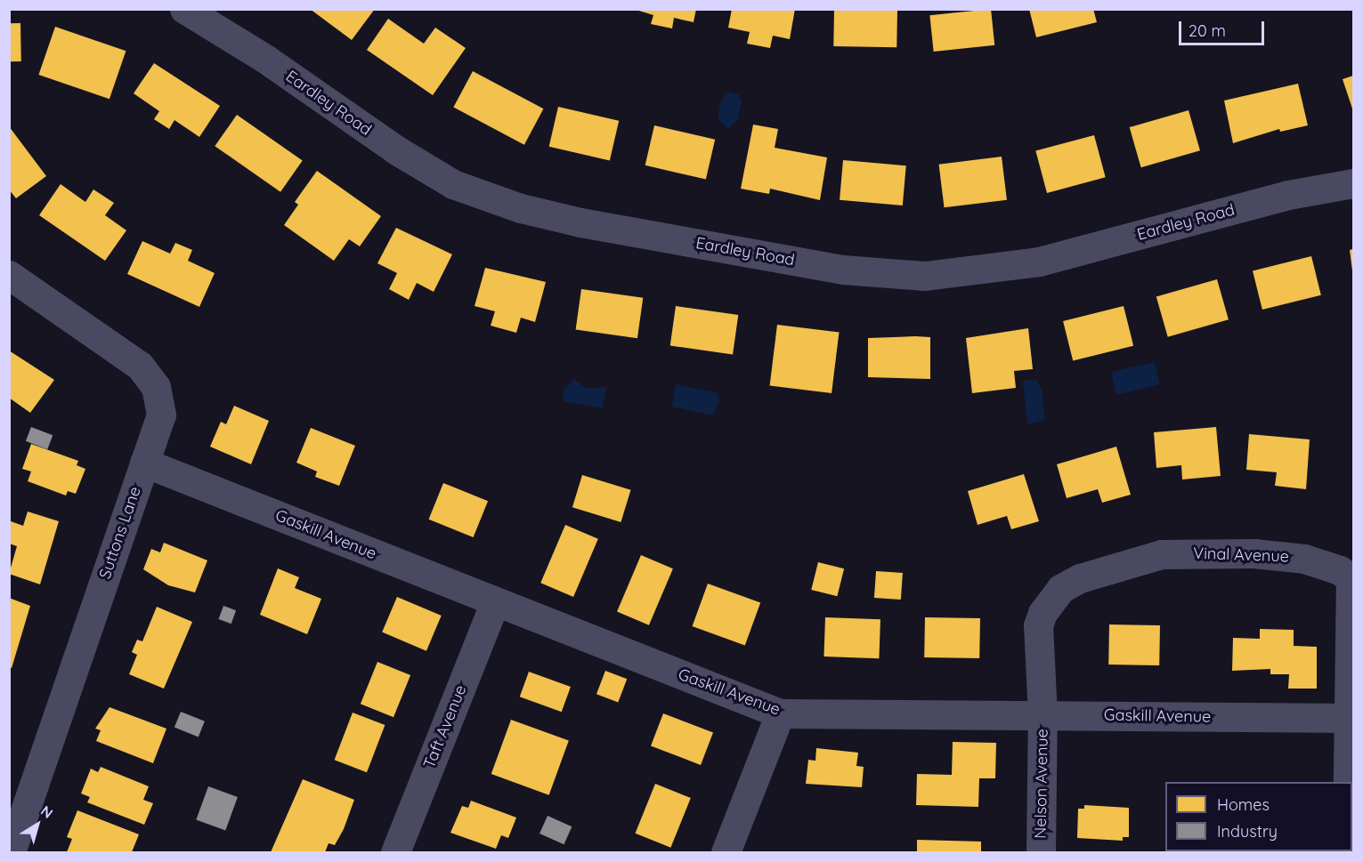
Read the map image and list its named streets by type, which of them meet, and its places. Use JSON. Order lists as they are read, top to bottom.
{
  "streets": {
    "street": [
      "Eardley Road",
      "Suttons Lane",
      "Gaskill Avenue",
      "Vinal Avenue",
      "Taft Avenue",
      "Nelson Avenue"
    ]
  },
  "crossings": [
    ["Suttons Lane", "Gaskill Avenue"],
    ["Gaskill Avenue", "Vinal Avenue"],
    ["Gaskill Avenue", "Taft Avenue"],
    ["Gaskill Avenue", "Nelson Avenue"],
    ["Vinal Avenue", "Nelson Avenue"]
  ],
  "legend": ["Homes", "Industry"],
  "scale_bar": "20 m",
  "north": "top right"
}
